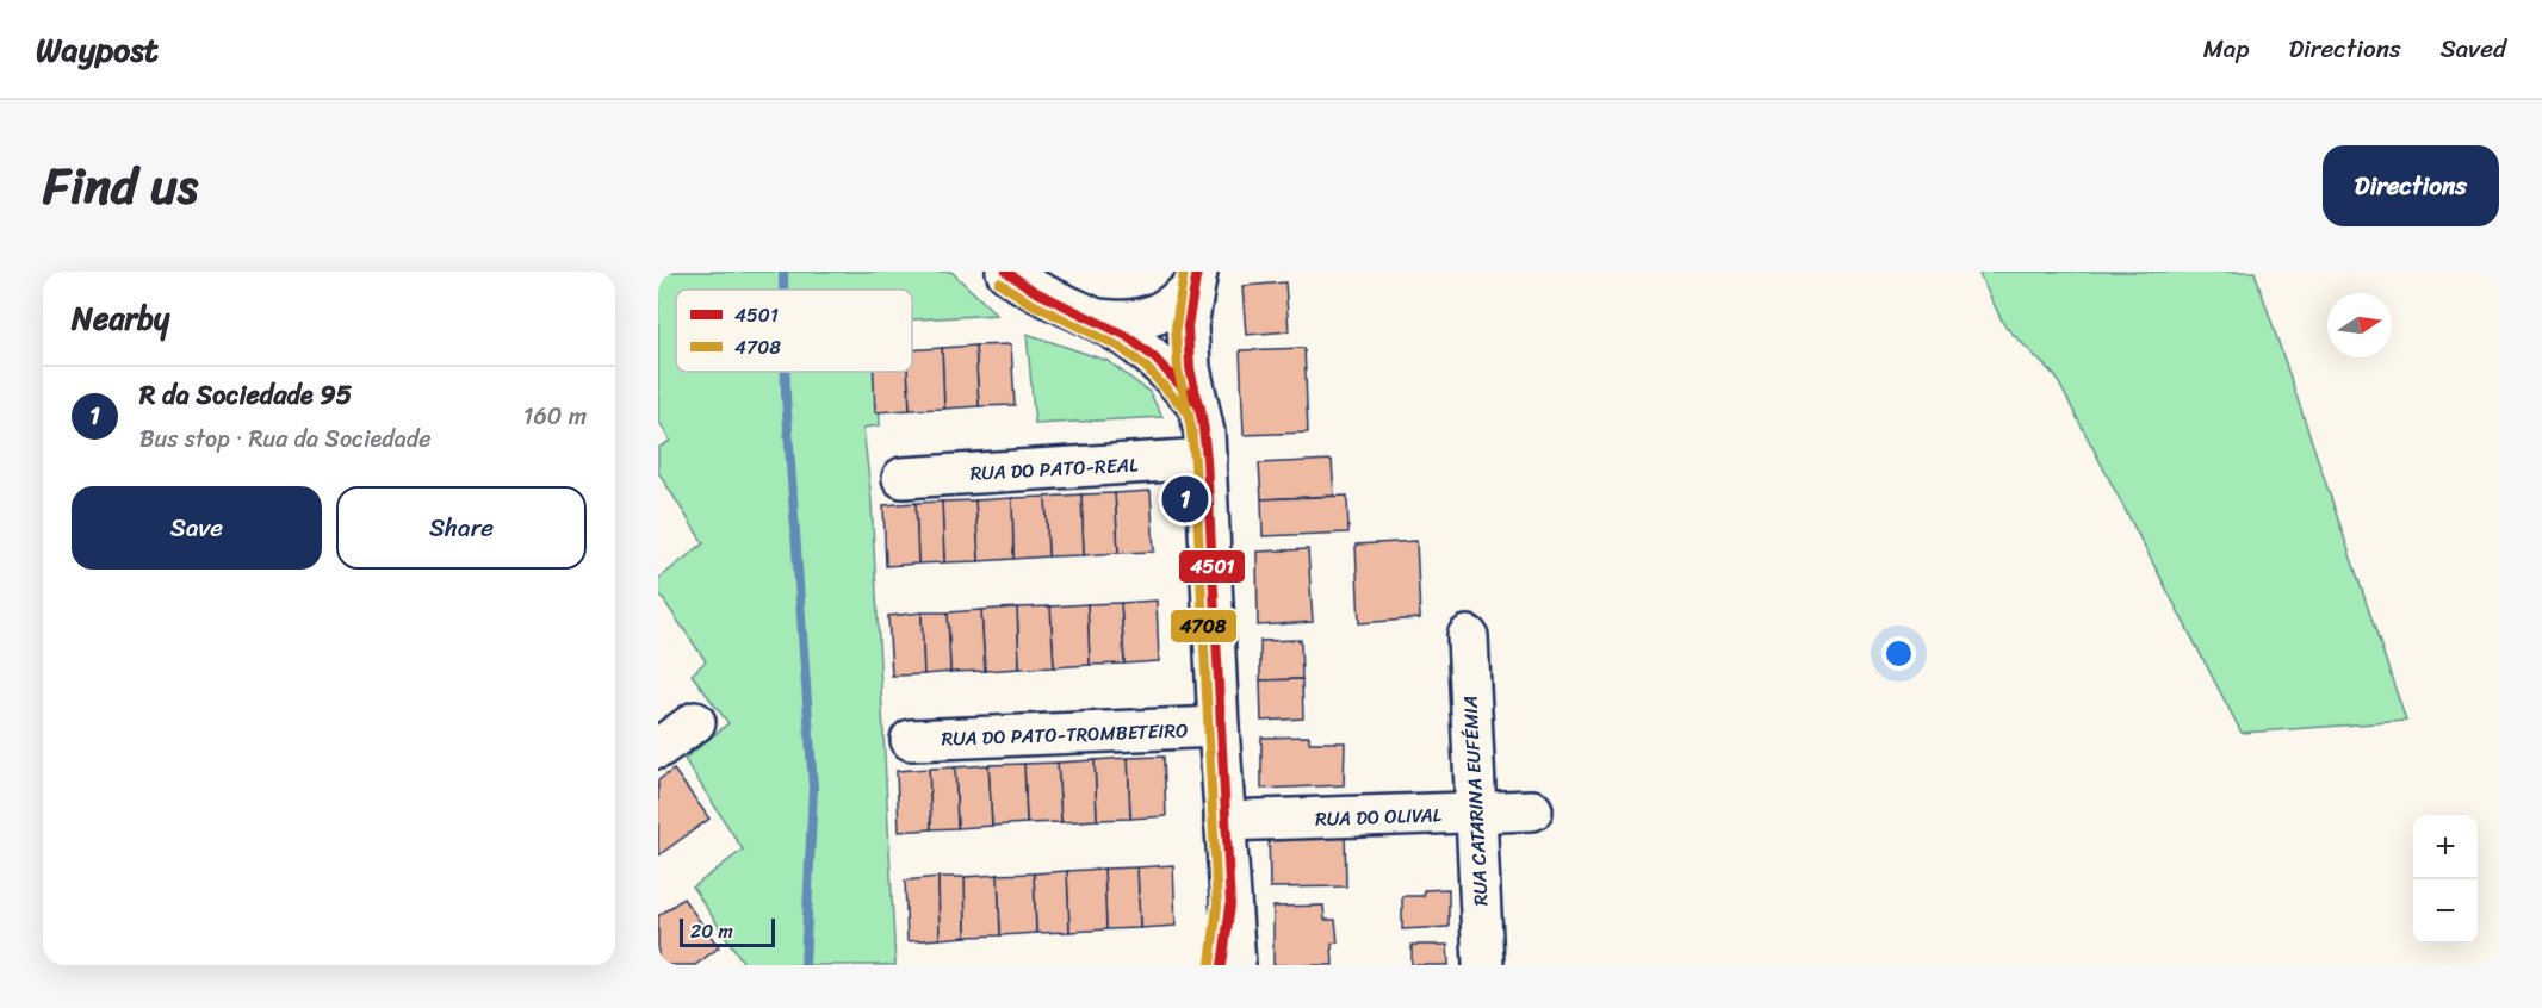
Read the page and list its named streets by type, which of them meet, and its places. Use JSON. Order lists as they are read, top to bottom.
{
  "streets": {
    "street": [
      "RUA DO PATO-REAL",
      "RUA DO PATO-TROMBETEIRO",
      "RUA CATARINA EUFÉMIA",
      "RUA DO OLIVAL"
    ]
  },
  "crossings": [
    ["RUA CATARINA EUFÉMIA", "RUA DO OLIVAL"]
  ],
  "lines": ["transit line 4501", "transit line 4708"],
  "legend": ["4501", "4708"],
  "scale_bar": "20 m",
  "north": "right",
  "page": {
    "header": "Waypost",
    "nav": ["Map", "Directions", "Saved"],
    "title": "Find us",
    "buttons": [
      "Directions",
      ["Save", "Share"]
    ],
    "heading": "Nearby",
    "list": [
      {
        "mark": "1",
        "name": "R da Sociedade 95",
        "note": "Bus stop · Rua da Sociedade",
        "value": "160 m"
      }
    ],
    "pins": "1",
    "map_buttons": ["+", "−"],
    "scale": "20 m"
  }
}
